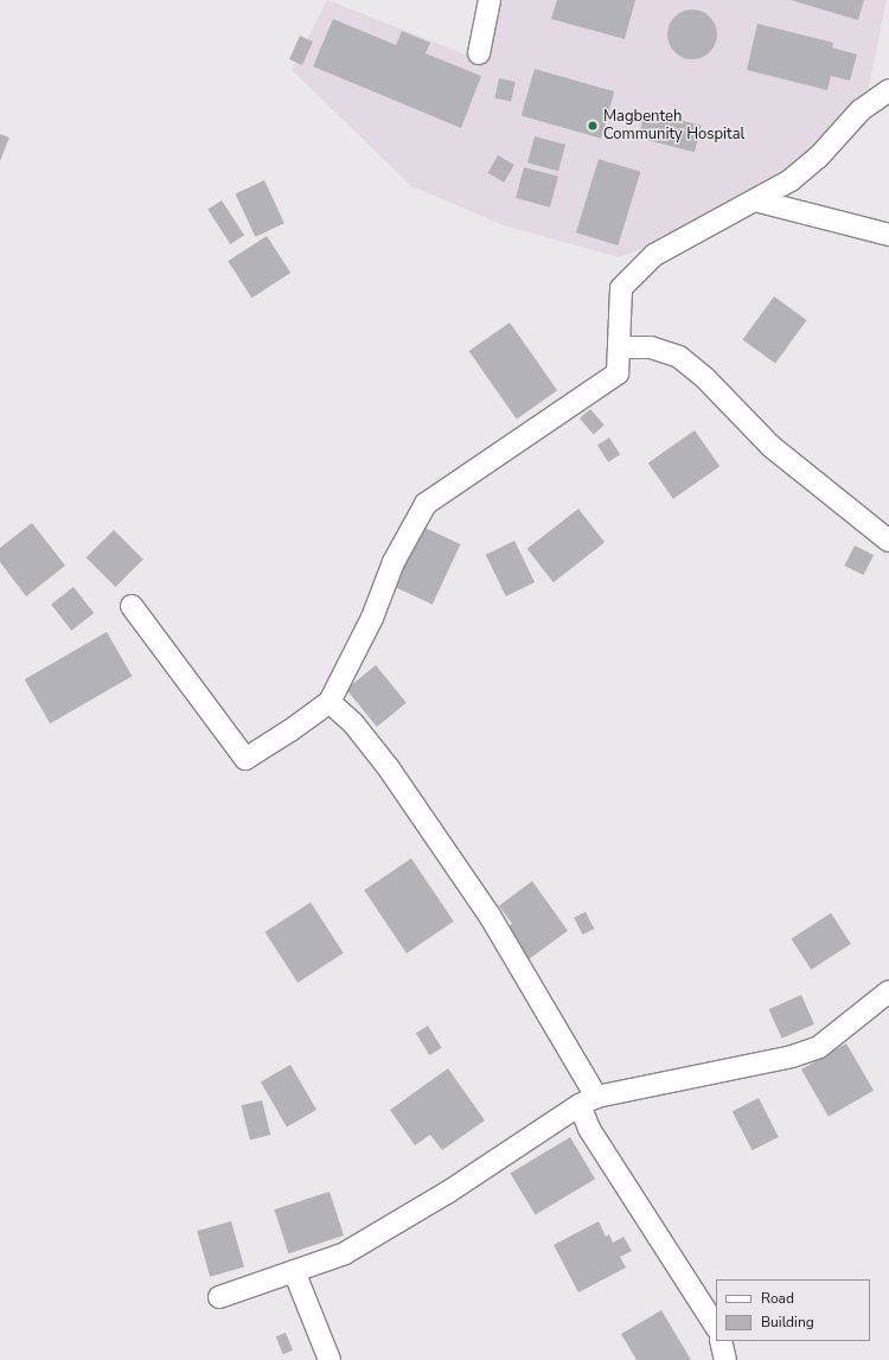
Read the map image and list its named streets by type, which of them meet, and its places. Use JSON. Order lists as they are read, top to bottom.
{
  "places": ["Magbenteh Community Hospital"],
  "legend": ["Road", "Building"]
}
